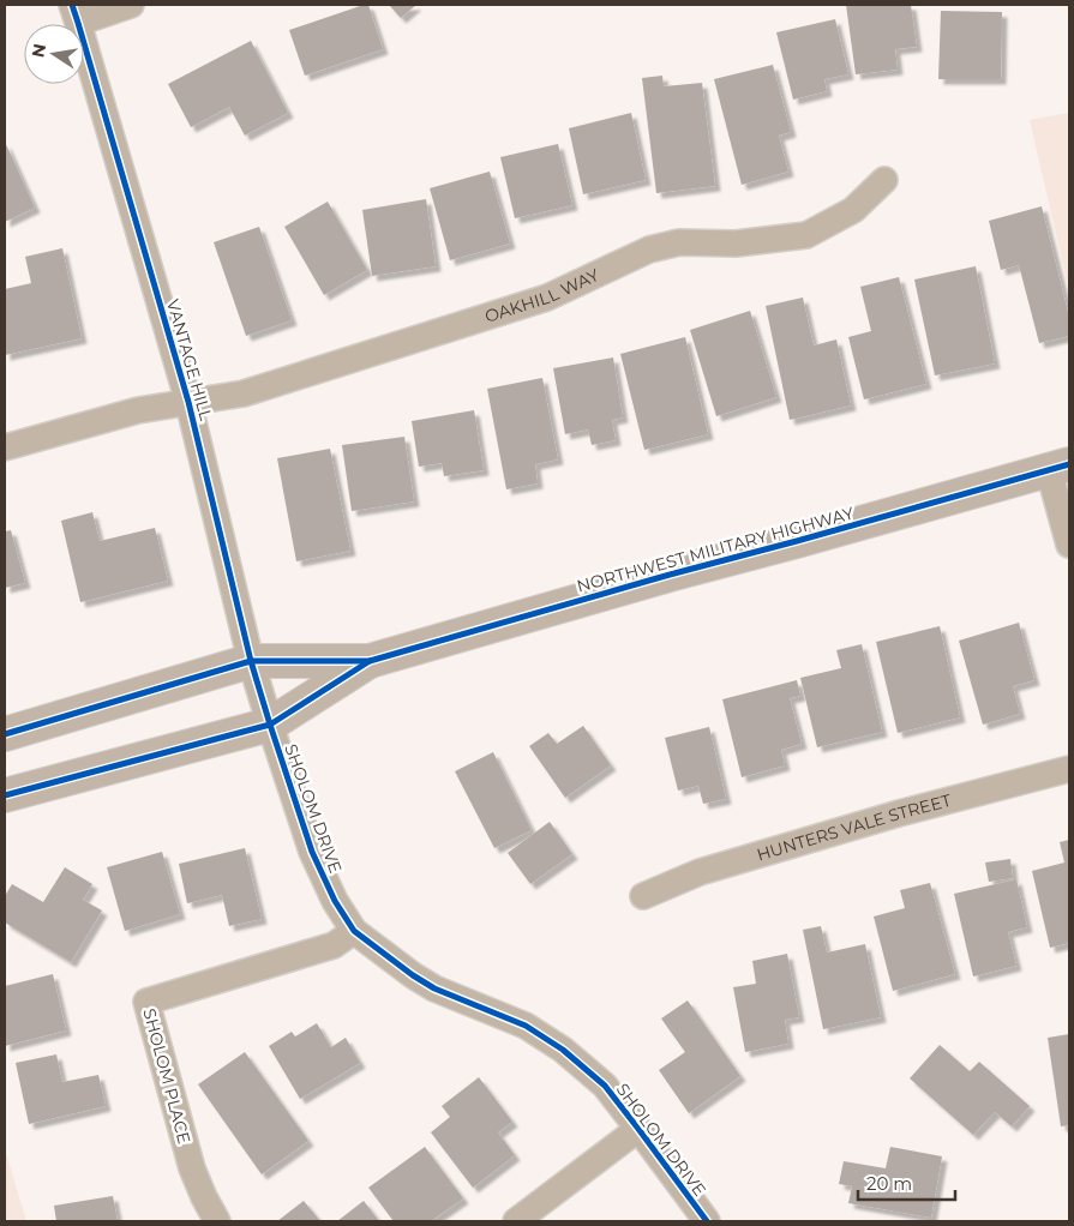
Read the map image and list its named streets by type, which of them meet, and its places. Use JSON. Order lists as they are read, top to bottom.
{
  "streets": {
    "main road": ["NORTHWEST MILITARY HIGHWAY"],
    "street": [
      "OAKHILL WAY",
      "VANTAGE HILL",
      "SHOLOM DRIVE",
      "HUNTERS VALE STREET",
      "SHOLOM PLACE"
    ]
  },
  "crossings": [
    ["OAKHILL WAY", "VANTAGE HILL"],
    ["VANTAGE HILL", "NORTHWEST MILITARY HIGHWAY"],
    ["VANTAGE HILL", "SHOLOM DRIVE"],
    ["NORTHWEST MILITARY HIGHWAY", "SHOLOM DRIVE"],
    ["SHOLOM DRIVE", "SHOLOM PLACE"]
  ],
  "scale_bar": "20 m",
  "north": "left"
}
